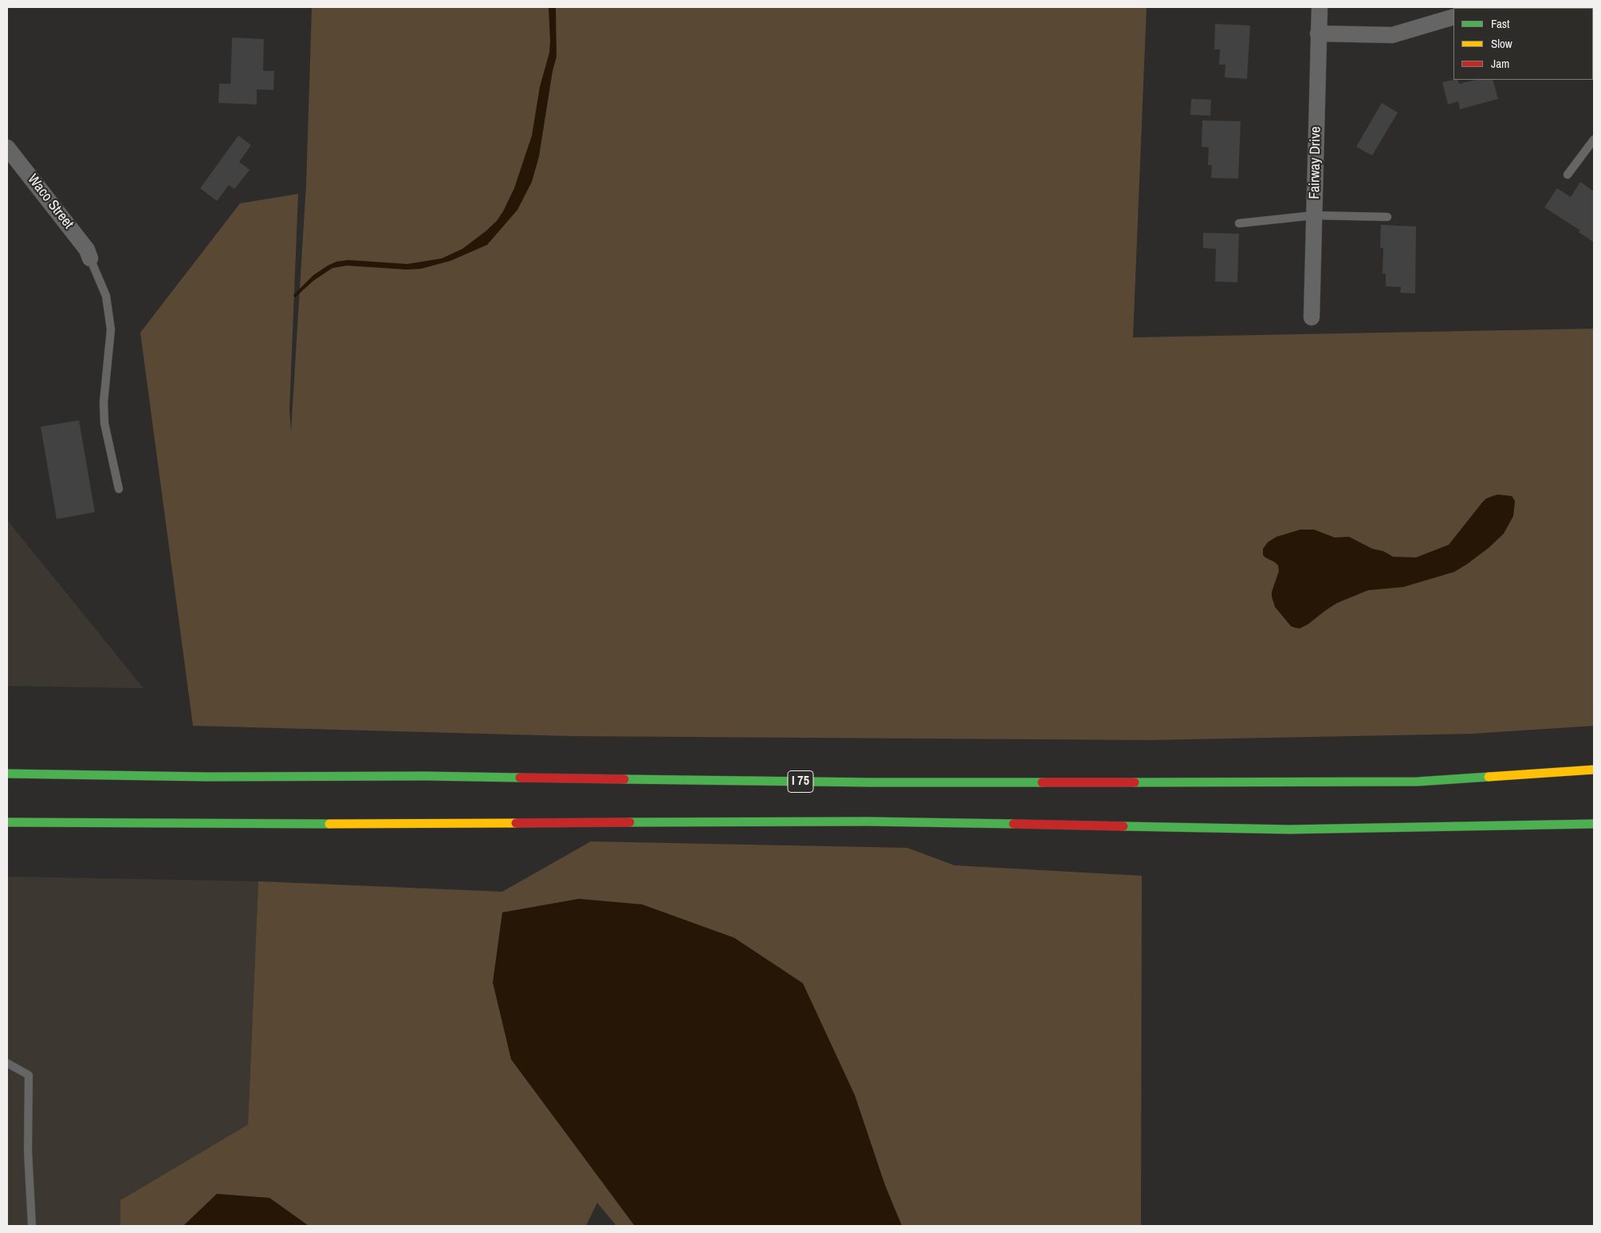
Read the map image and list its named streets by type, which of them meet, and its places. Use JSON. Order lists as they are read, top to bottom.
{
  "streets": {
    "highway": ["I 75"],
    "street": ["Fairway Drive", "Waco Street"]
  },
  "legend": ["Fast", "Slow", "Jam"]
}
